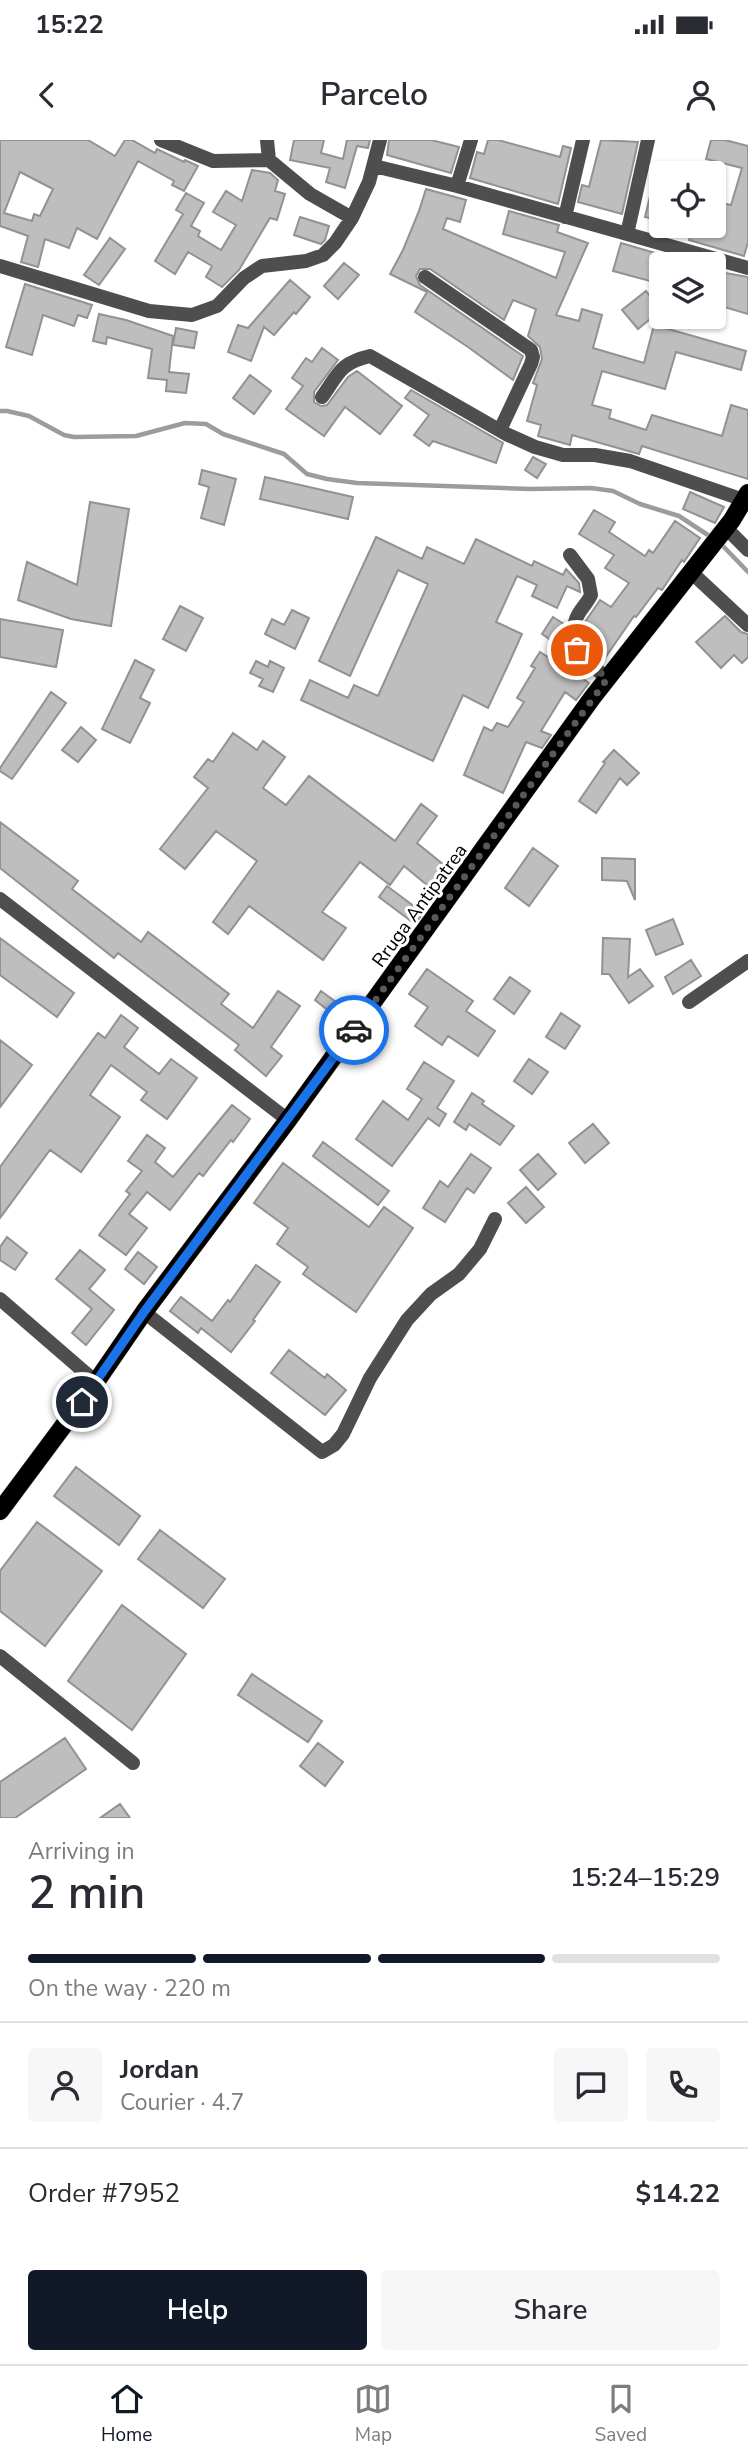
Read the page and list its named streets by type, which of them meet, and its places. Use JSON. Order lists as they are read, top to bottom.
{
  "streets": {
    "main road": ["Rruga Antipatrea"]
  },
  "page": {
    "status": "15:22",
    "header": "Parcelo",
    "heading": ["2 min", "Arriving in", "15:24–15:29"],
    "panel": [
      "Jordan",
      "Courier · 4.7",
      "Order #7952",
      "$14.22"
    ],
    "bar": "On the way · 220 m",
    "buttons": ["Help", "Share"],
    "tabs": ["Home", "Map", "Saved"]
  }
}
